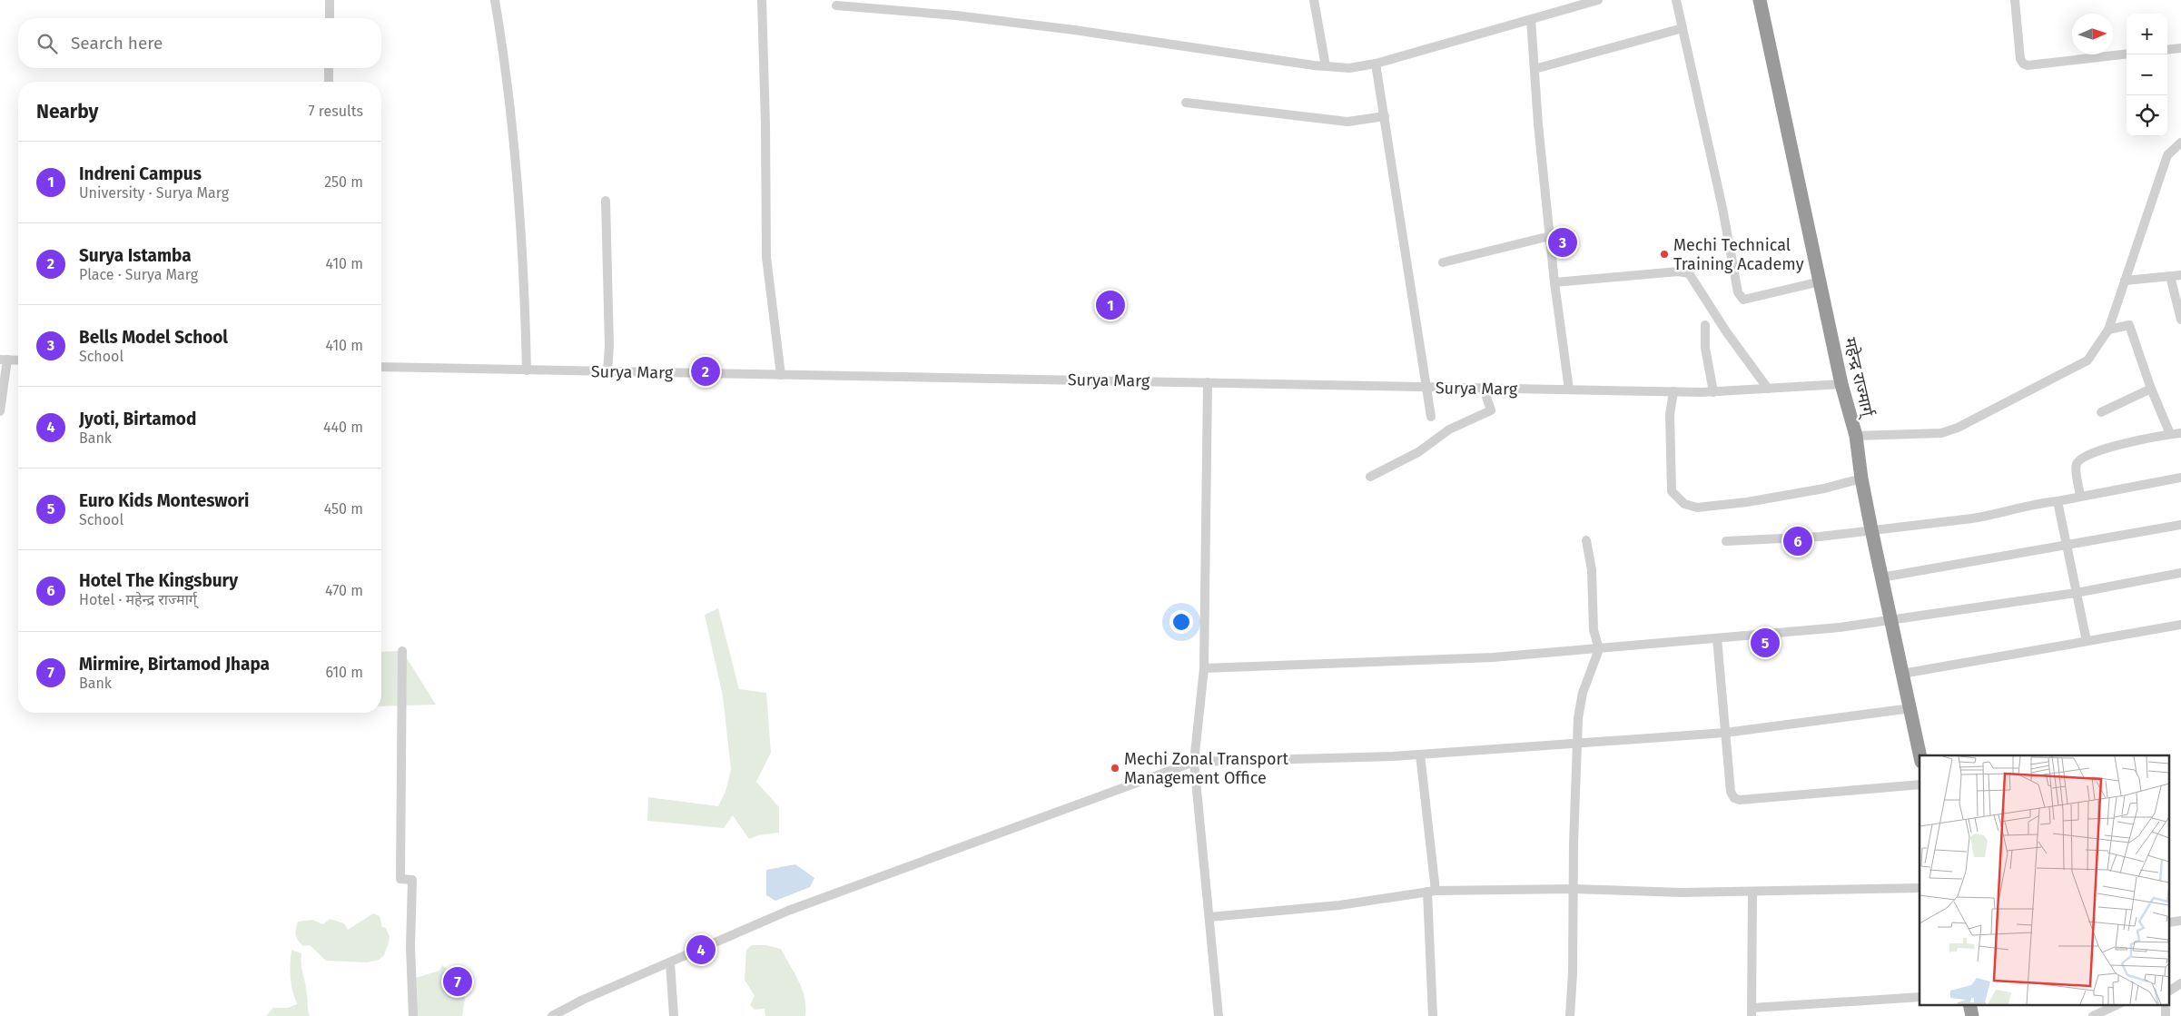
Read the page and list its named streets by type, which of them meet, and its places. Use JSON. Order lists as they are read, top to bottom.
{
  "streets": {
    "highway": ["महेन्द्र राज्मार्ग्"],
    "street": ["Surya Marg"]
  },
  "crossings": [
    ["Surya Marg", "महेन्द्र राज्मार्ग्"]
  ],
  "places": ["Mechi Technical Training Academy", "Mechi Zonal Transport Management Office"],
  "north": "right",
  "page": {
    "map_buttons": ["+", "−"],
    "search": "Search here",
    "heading": ["Nearby", "7 results"],
    "list": [
      {
        "mark": "1",
        "name": "Indreni Campus",
        "note": "University · Surya Marg",
        "value": "250 m"
      },
      {
        "mark": "2",
        "name": "Surya Istamba",
        "note": "Place · Surya Marg",
        "value": "410 m"
      },
      {
        "mark": "3",
        "name": "Bells Model School",
        "note": "School",
        "value": "410 m"
      },
      {
        "mark": "4",
        "name": "Jyoti, Birtamod",
        "note": "Bank",
        "value": "440 m"
      },
      {
        "mark": "5",
        "name": "Euro Kids Monteswori",
        "note": "School",
        "value": "450 m"
      },
      {
        "mark": "6",
        "name": "Hotel The Kingsbury",
        "note": "Hotel · महेन्द्र राज्मार्ग्",
        "value": "470 m"
      },
      {
        "mark": "7",
        "name": "Mirmire, Birtamod Jhapa",
        "note": "Bank",
        "value": "610 m"
      }
    ],
    "pins": [
      "3",
      "1",
      "2",
      "6",
      "5",
      "4",
      "7"
    ]
  }
}
